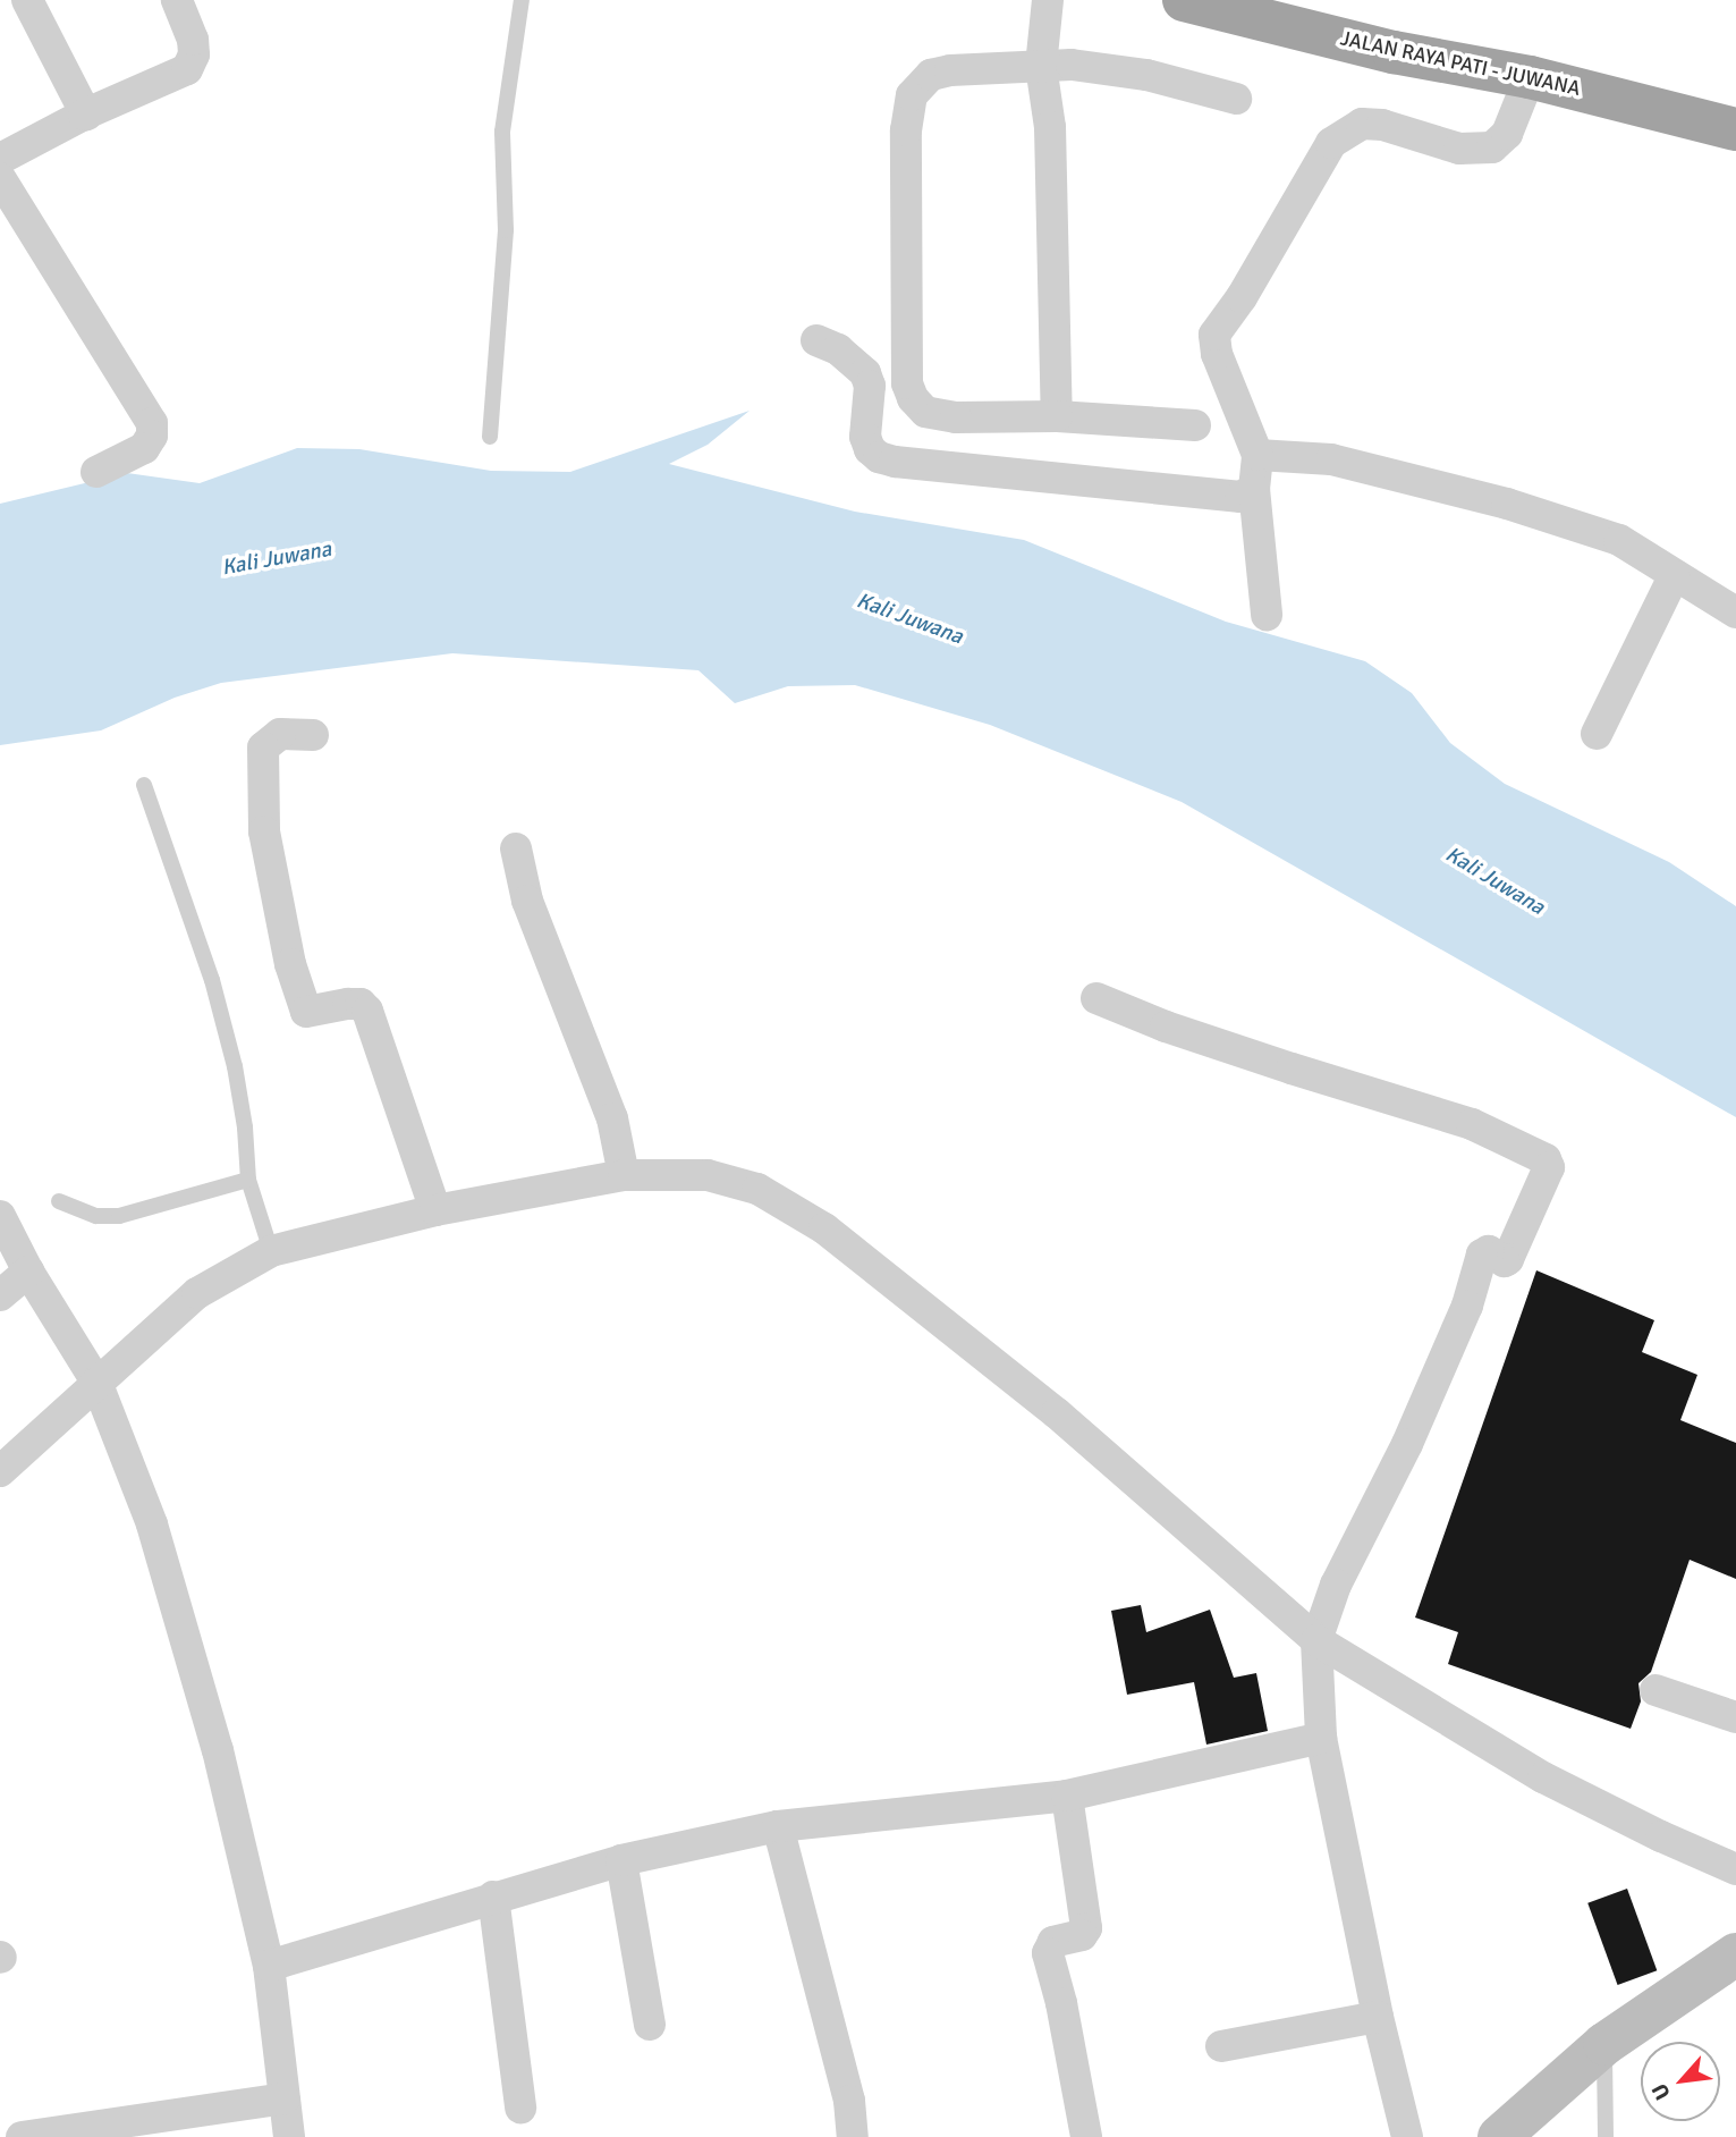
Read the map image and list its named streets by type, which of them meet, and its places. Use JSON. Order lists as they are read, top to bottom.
{
  "streets": {
    "highway": ["JALAN RAYA PATI - JUWANA"]
  },
  "water": ["Kali Juwana"],
  "north": "bottom left"
}
